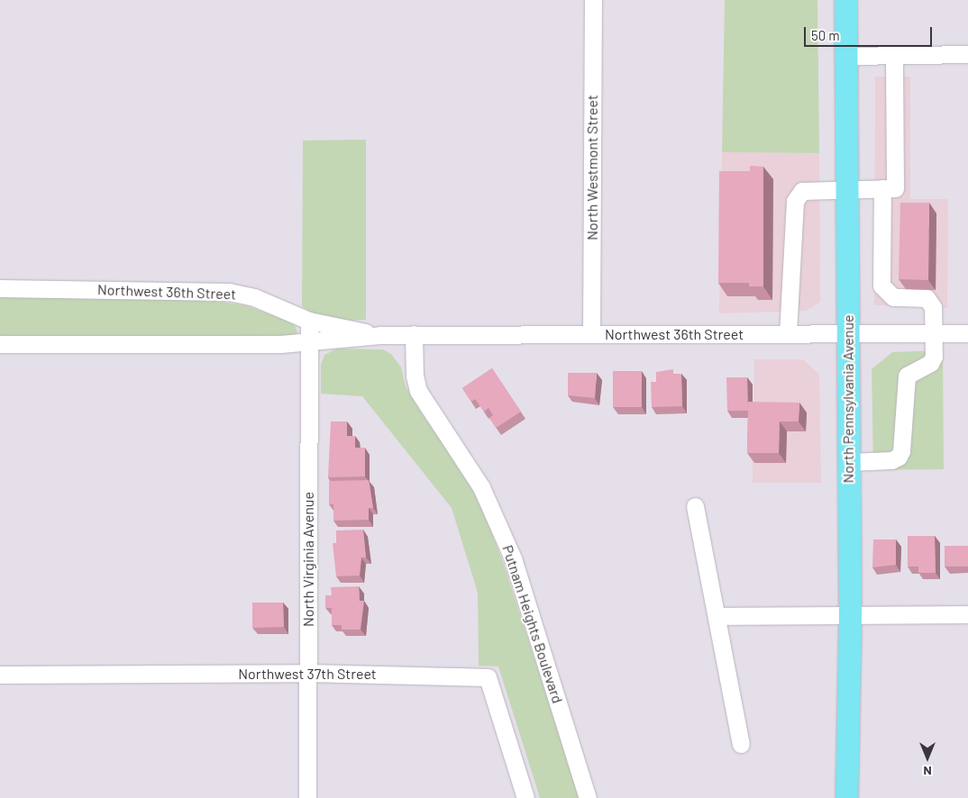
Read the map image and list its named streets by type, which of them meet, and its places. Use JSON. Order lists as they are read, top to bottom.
{
  "streets": {
    "main road": ["North Pennsylvania Avenue"],
    "street": [
      "North Westmont Street",
      "Northwest 36th Street",
      "North Virginia Avenue",
      "Putnam Heights Boulevard",
      "Northwest 37th Street"
    ]
  },
  "crossings": [
    ["North Westmont Street", "Northwest 36th Street"],
    ["Northwest 36th Street", "North Pennsylvania Avenue"],
    ["Northwest 36th Street", "North Virginia Avenue"],
    ["Northwest 36th Street", "Putnam Heights Boulevard"],
    ["North Virginia Avenue", "Northwest 37th Street"]
  ],
  "scale_bar": "50 m",
  "north": "bottom"
}
